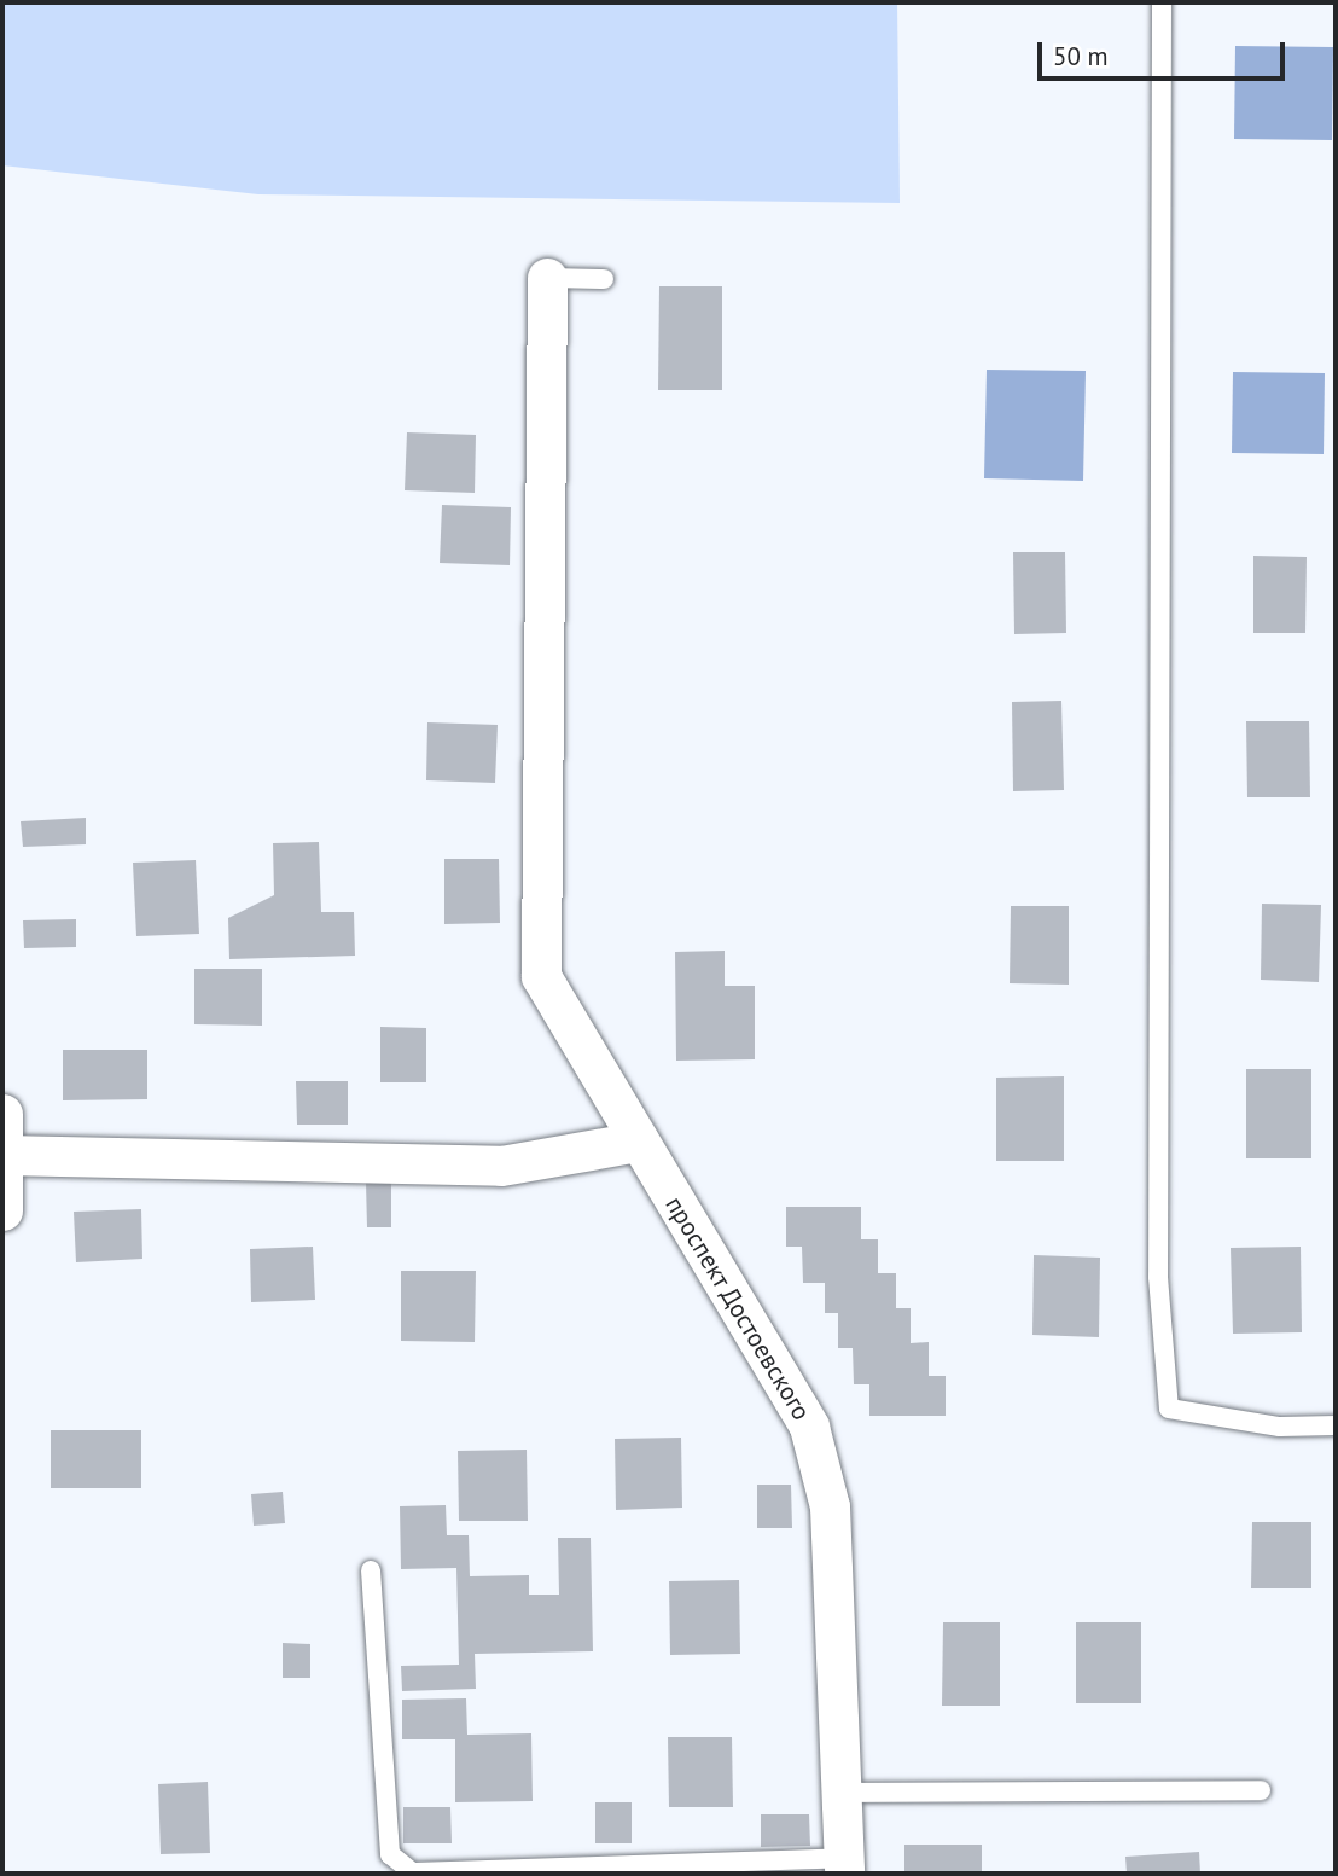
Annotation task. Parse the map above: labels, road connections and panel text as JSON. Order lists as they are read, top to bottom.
{
  "streets": {
    "street": ["проспект Достоевского"]
  },
  "scale_bar": "50 m"
}
